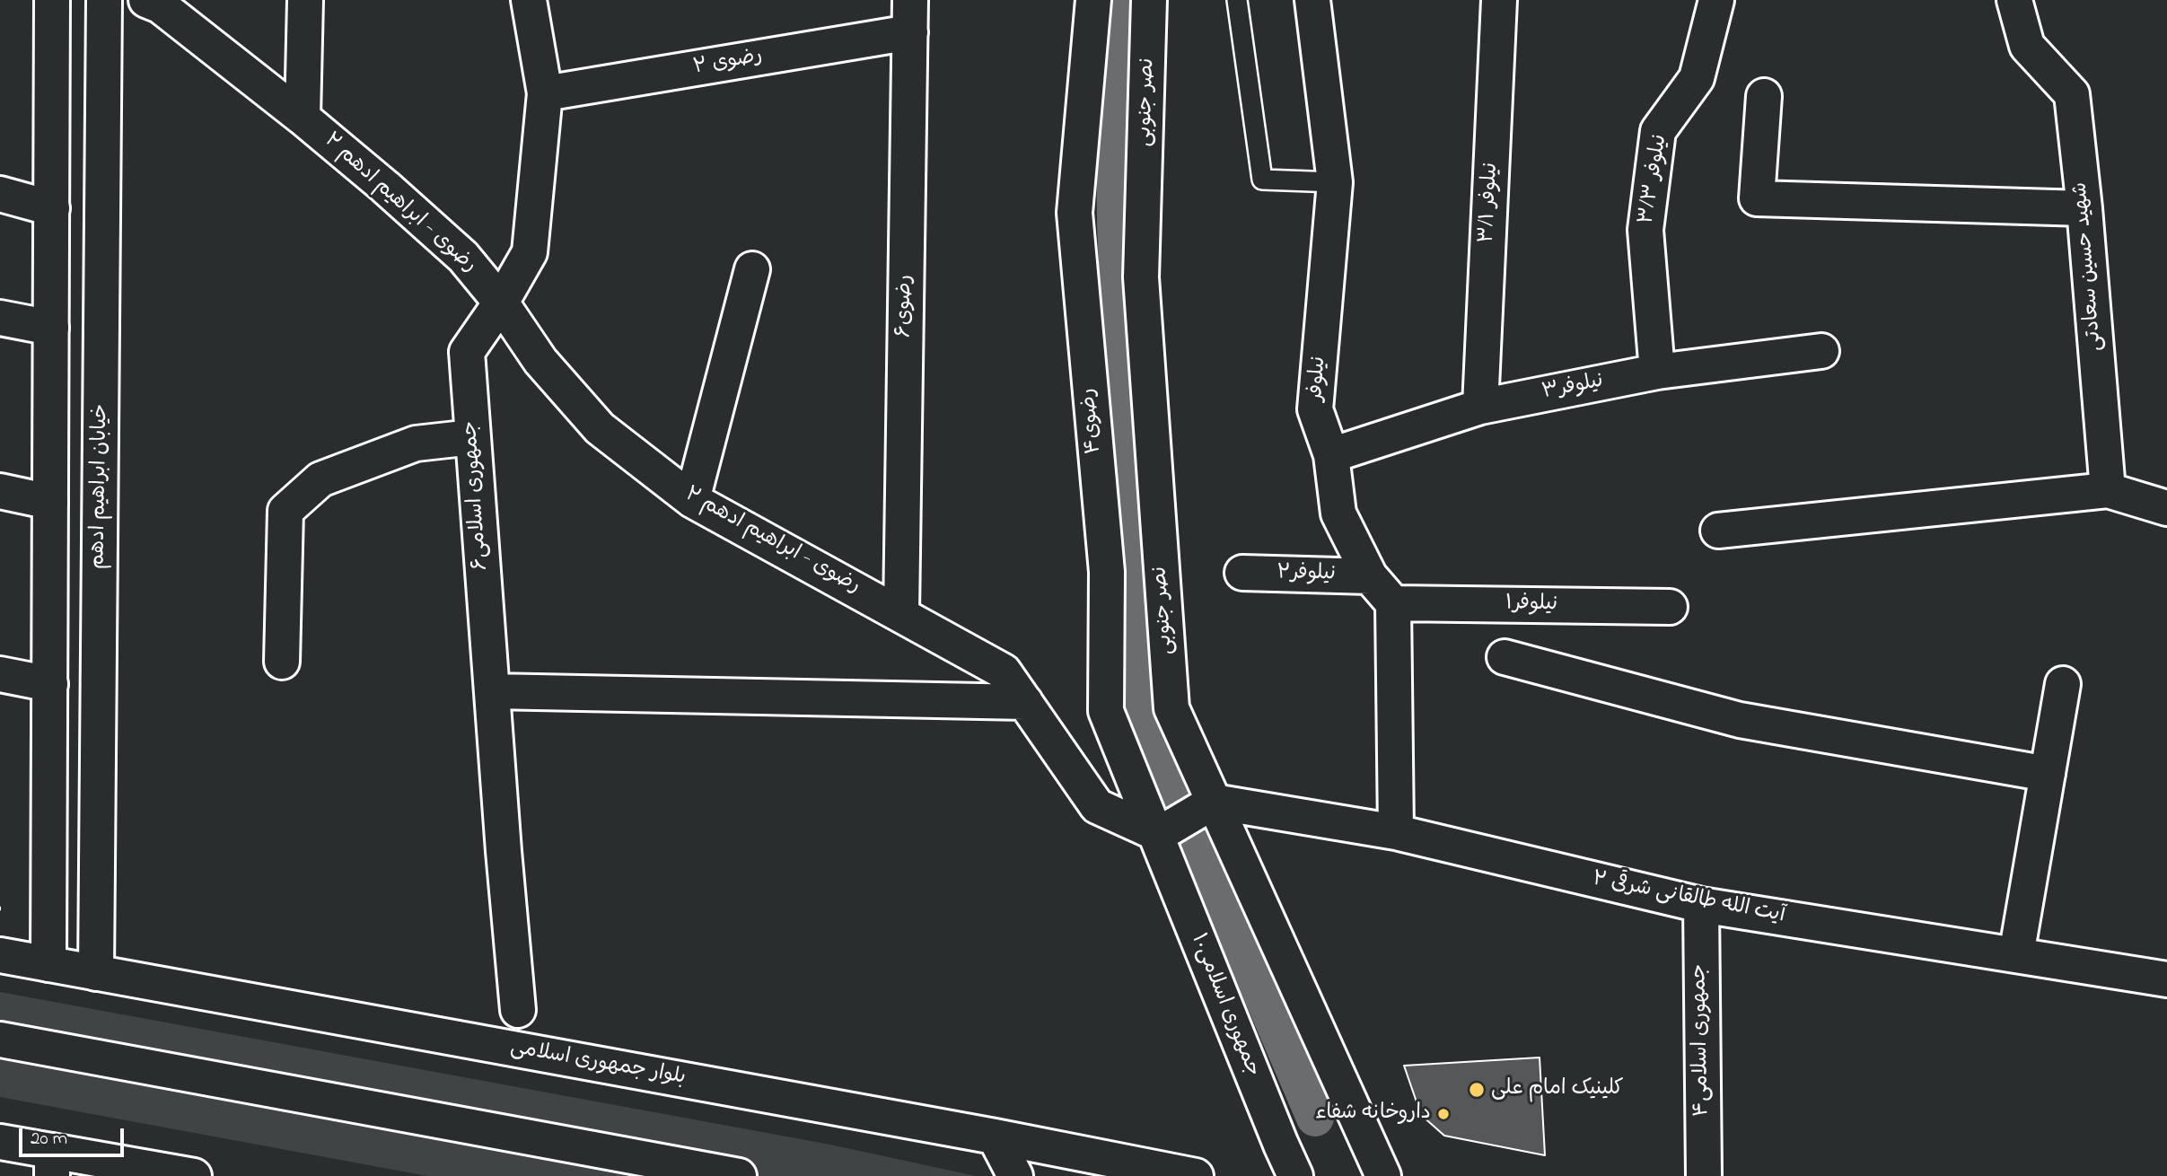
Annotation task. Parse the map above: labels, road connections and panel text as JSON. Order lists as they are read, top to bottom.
{
  "streets": {
    "street": [
      "رضوی ۲",
      "نصر جنوبی",
      "نیلوفر ۳/۳",
      "نیلوفر ۳/۱",
      "رضوی - ابراهیم ادهم ۲",
      "شهید حسین سعادتی",
      "رضوی۶",
      "نیلوفر",
      "نیلوفر۳",
      "رضوی۴",
      "خیابان ابراهیم ادهم",
      "جمهوری اسلامی۶",
      "نیلوفر۲",
      "نیلوفر۱",
      "آیت الله طالقانی شرقی ۲",
      "جمهوری اسلامی۱۰",
      "جمهوری اسلامی۴",
      "بلوار جمهوری اسلامی"
    ]
  },
  "crossings": [
    ["رضوی ۲", "رضوی۶"],
    ["رضوی ۲", "جمهوری اسلامی۶"],
    ["نصر جنوبی", "آیت الله طالقانی شرقی ۲"],
    ["نیلوفر ۳/۳", "نیلوفر۳"],
    ["نیلوفر ۳/۱", "نیلوفر۳"],
    ["رضوی - ابراهیم ادهم ۲", "رضوی۶"],
    ["رضوی - ابراهیم ادهم ۲", "رضوی۴"],
    ["رضوی - ابراهیم ادهم ۲", "جمهوری اسلامی۶"],
    ["رضوی - ابراهیم ادهم ۲", "جمهوری اسلامی۱۰"],
    ["نیلوفر", "نیلوفر۳"],
    ["نیلوفر", "نیلوفر۲"],
    ["نیلوفر", "نیلوفر۱"],
    ["رضوی۴", "جمهوری اسلامی۱۰"],
    ["خیابان ابراهیم ادهم", "بلوار جمهوری اسلامی"],
    ["آیت الله طالقانی شرقی ۲", "جمهوری اسلامی۴"]
  ],
  "places": ["کلینیک امام علی", "داروخانه شفاء"],
  "scale_bar": "20 m"
}
